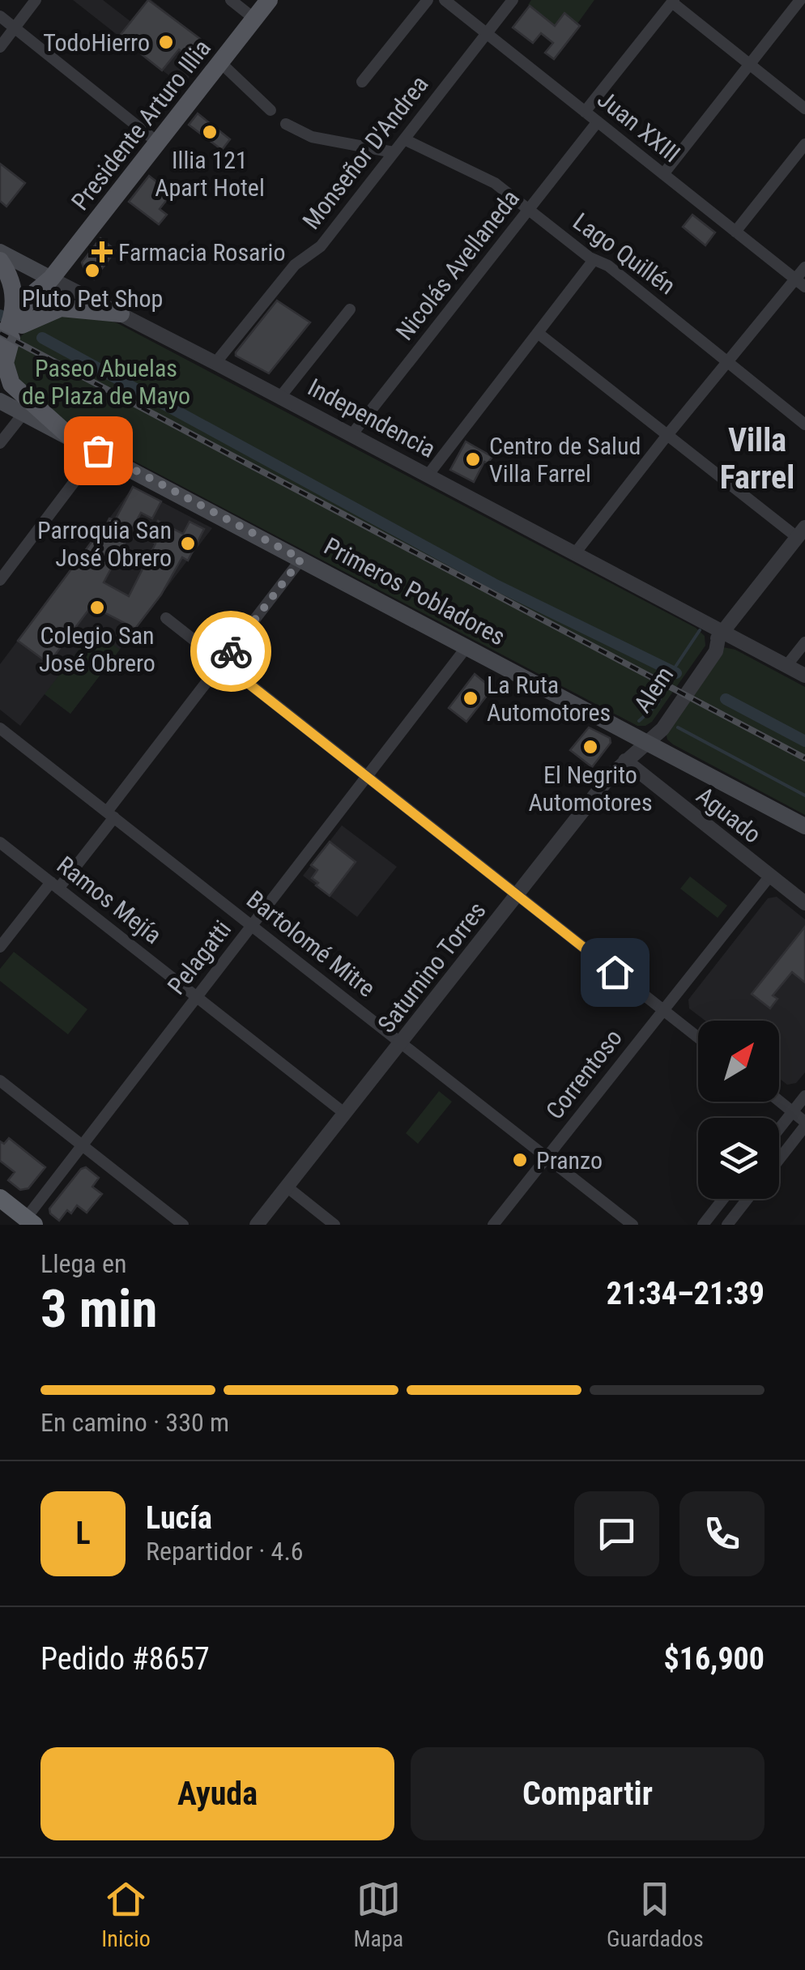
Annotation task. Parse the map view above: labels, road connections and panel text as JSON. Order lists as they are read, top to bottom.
{
  "streets": {
    "main road": ["Presidente Arturo Illia", "Independencia", "Primeros Pobladores"],
    "street": [
      "Juan XXIII",
      "Monseñor D'Andrea",
      "Lago Quillén",
      "Nicolás Avellaneda",
      "Alem",
      "Aguado",
      "Ramos Mejía",
      "Bartolomé Mitre",
      "Pelagatti",
      "Saturnino Torres",
      "Correntoso"
    ]
  },
  "crossings": [
    ["Presidente Arturo Illia", "Independencia"],
    ["Juan XXIII", "Monseñor D'Andrea"],
    ["Juan XXIII", "Nicolás Avellaneda"],
    ["Monseñor D'Andrea", "Lago Quillén"],
    ["Monseñor D'Andrea", "Independencia"],
    ["Lago Quillén", "Nicolás Avellaneda"],
    ["Nicolás Avellaneda", "Independencia"],
    ["Independencia", "Alem"],
    ["Primeros Pobladores", "Alem"],
    ["Primeros Pobladores", "Pelagatti"],
    ["Primeros Pobladores", "Saturnino Torres"],
    ["Alem", "Saturnino Torres"],
    ["Aguado", "Saturnino Torres"],
    ["Aguado", "Correntoso"],
    ["Ramos Mejía", "Pelagatti"],
    ["Ramos Mejía", "Saturnino Torres"],
    ["Bartolomé Mitre", "Pelagatti"],
    ["Bartolomé Mitre", "Saturnino Torres"],
    ["Bartolomé Mitre", "Correntoso"]
  ],
  "districts": ["Villa Farrel"],
  "parks": ["Paseo Abuelas de Plaza de Mayo"],
  "places": {
    "other": [
      "TodoHierro",
      "Illia 121 Apart Hotel",
      "Pluto Pet Shop",
      "Centro de Salud Villa Farrel",
      "Parroquia San José Obrero",
      "Colegio San José Obrero",
      "La Ruta Automotores",
      "El Negrito Automotores",
      "Pranzo"
    ],
    "health": ["Farmacia Rosario"]
  },
  "north": "top right",
  "page": {
    "heading": ["3 min", "Llega en", "21:34–21:39"],
    "panel": [
      "Lucía",
      "Repartidor · 4.6",
      "Pedido #8657",
      "$16,900"
    ],
    "bar": "En camino · 330 m",
    "round": "L",
    "buttons": ["Ayuda", "Compartir"],
    "tabs": ["Inicio", "Mapa", "Guardados"]
  }
}
